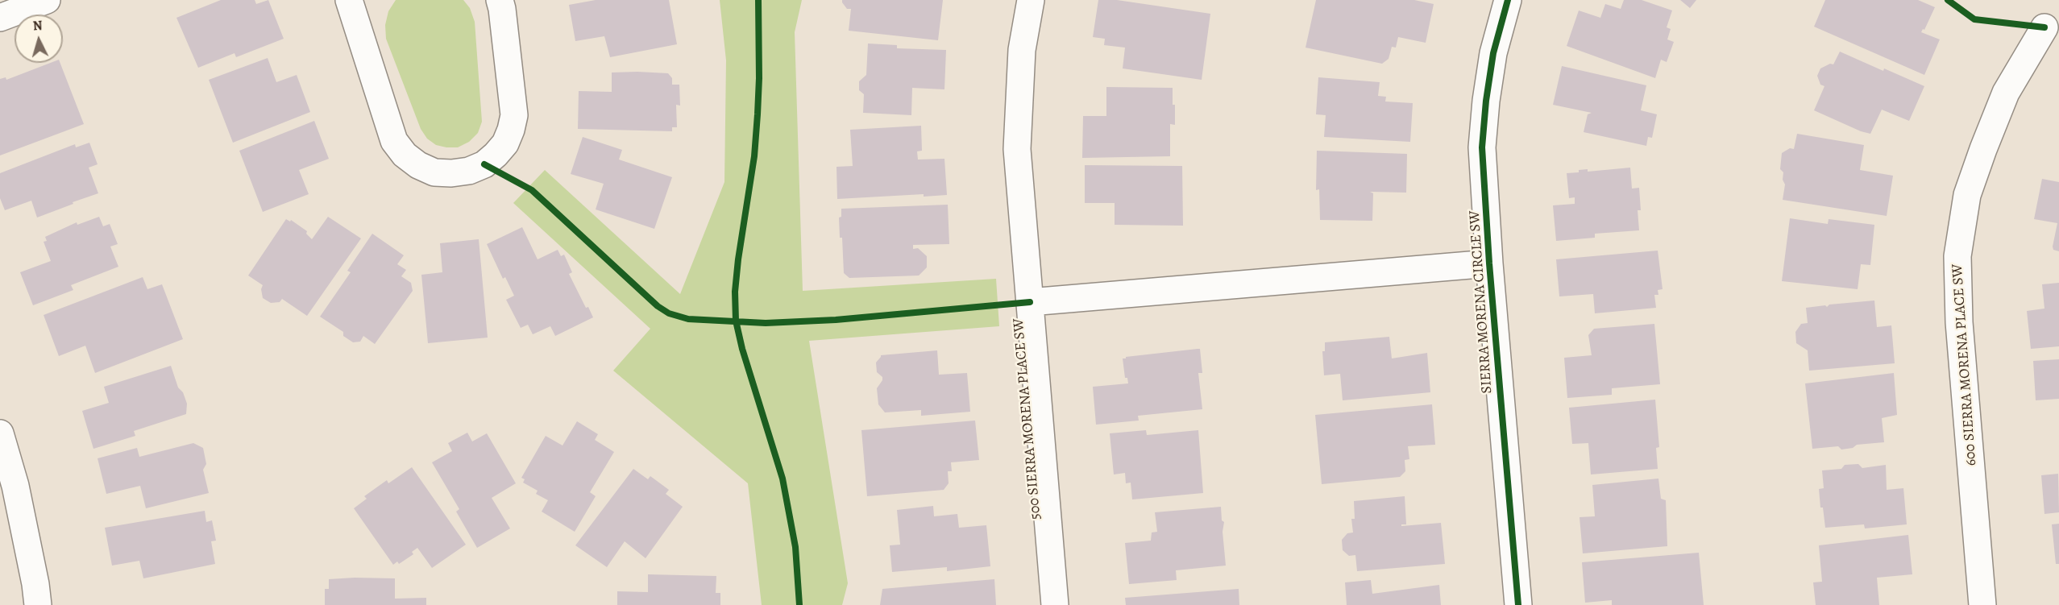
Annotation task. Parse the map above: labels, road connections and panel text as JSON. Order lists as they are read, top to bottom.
{
  "streets": {
    "street": ["SIERRA MORENA CIRCLE SW", "600 SIERRA MORENA PLACE SW", "500 SIERRA MORENA PLACE SW"]
  },
  "crossings": [
    ["SIERRA MORENA CIRCLE SW", "500 SIERRA MORENA PLACE SW"]
  ],
  "north": "top"
}
